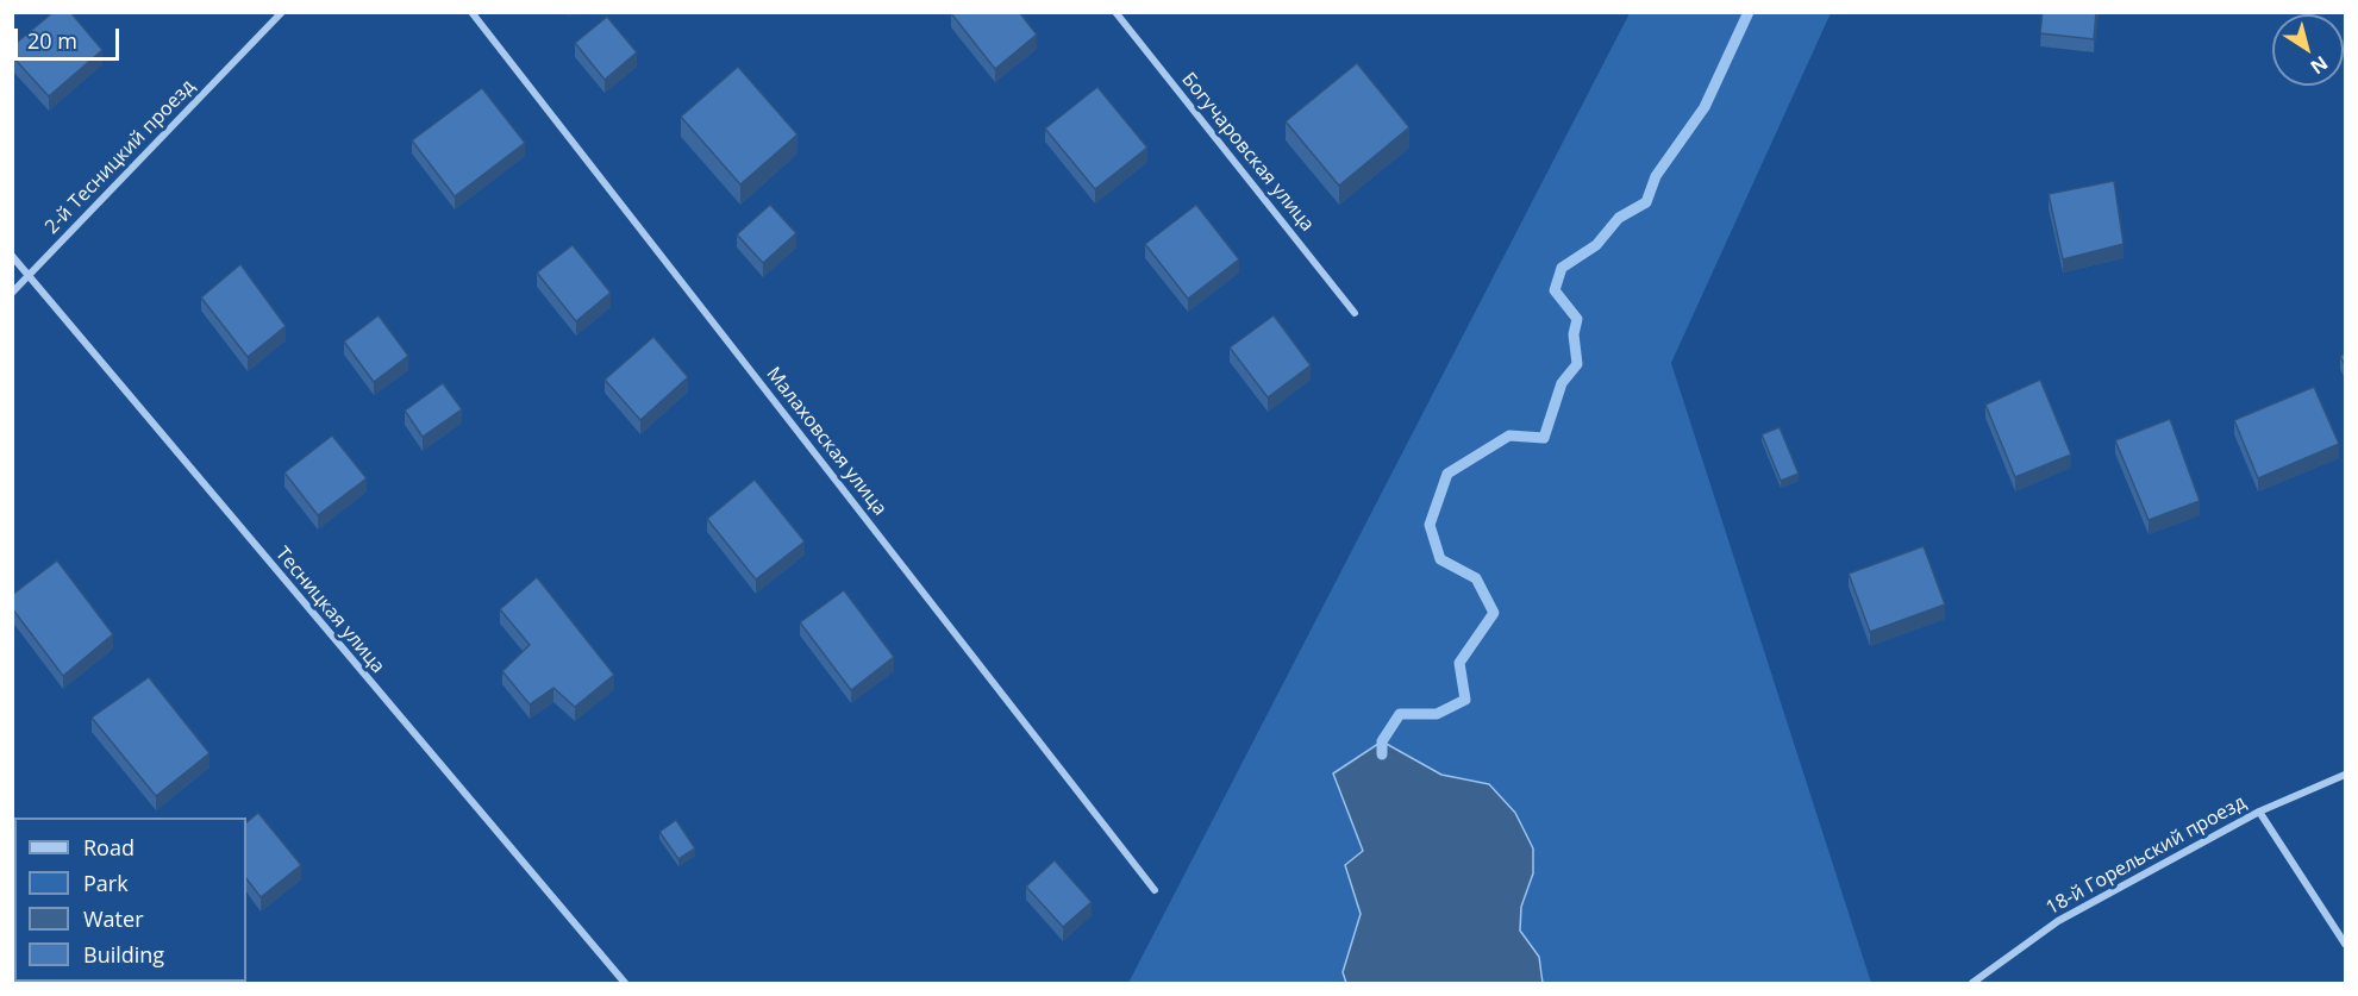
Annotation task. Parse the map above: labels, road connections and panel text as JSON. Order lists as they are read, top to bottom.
{
  "streets": {
    "street": [
      "Богучаровская улица",
      "2-й Тесницкий проезд",
      "Малаховская улица",
      "Тесницкая улица",
      "18-й Горельский проезд"
    ]
  },
  "crossings": [
    ["2-й Тесницкий проезд", "Тесницкая улица"]
  ],
  "legend": [
    "Road",
    "Park",
    "Water",
    "Building"
  ],
  "scale_bar": "20 m",
  "north": "bottom right"
}
